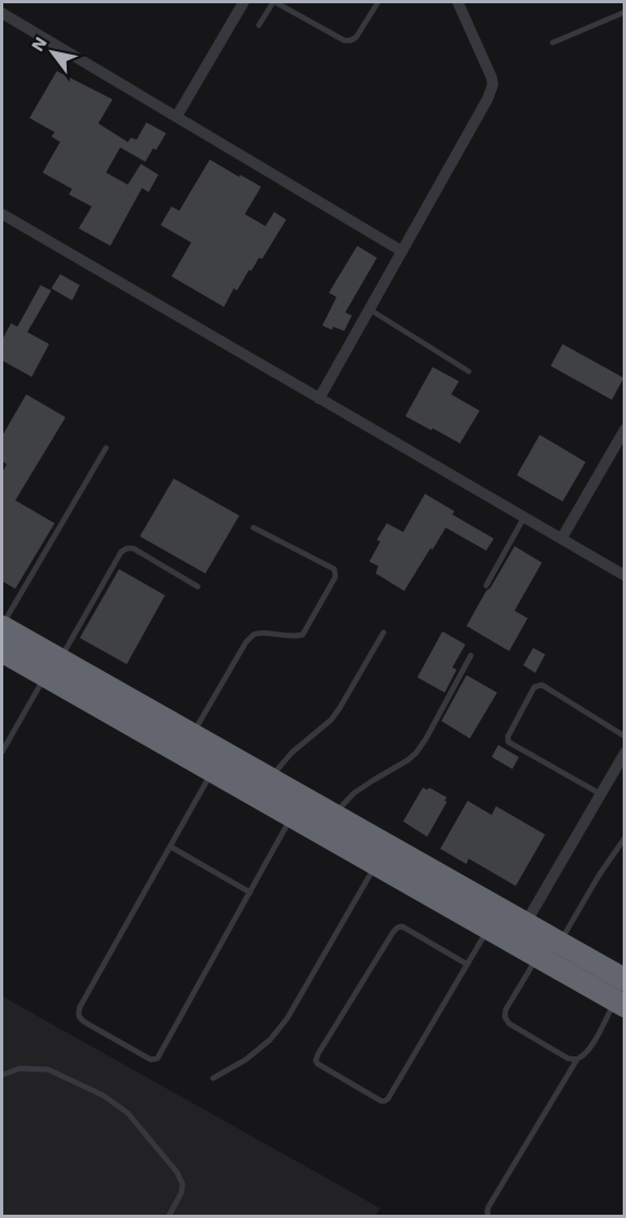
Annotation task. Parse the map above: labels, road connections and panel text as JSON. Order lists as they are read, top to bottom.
{
  "north": "top left"
}
